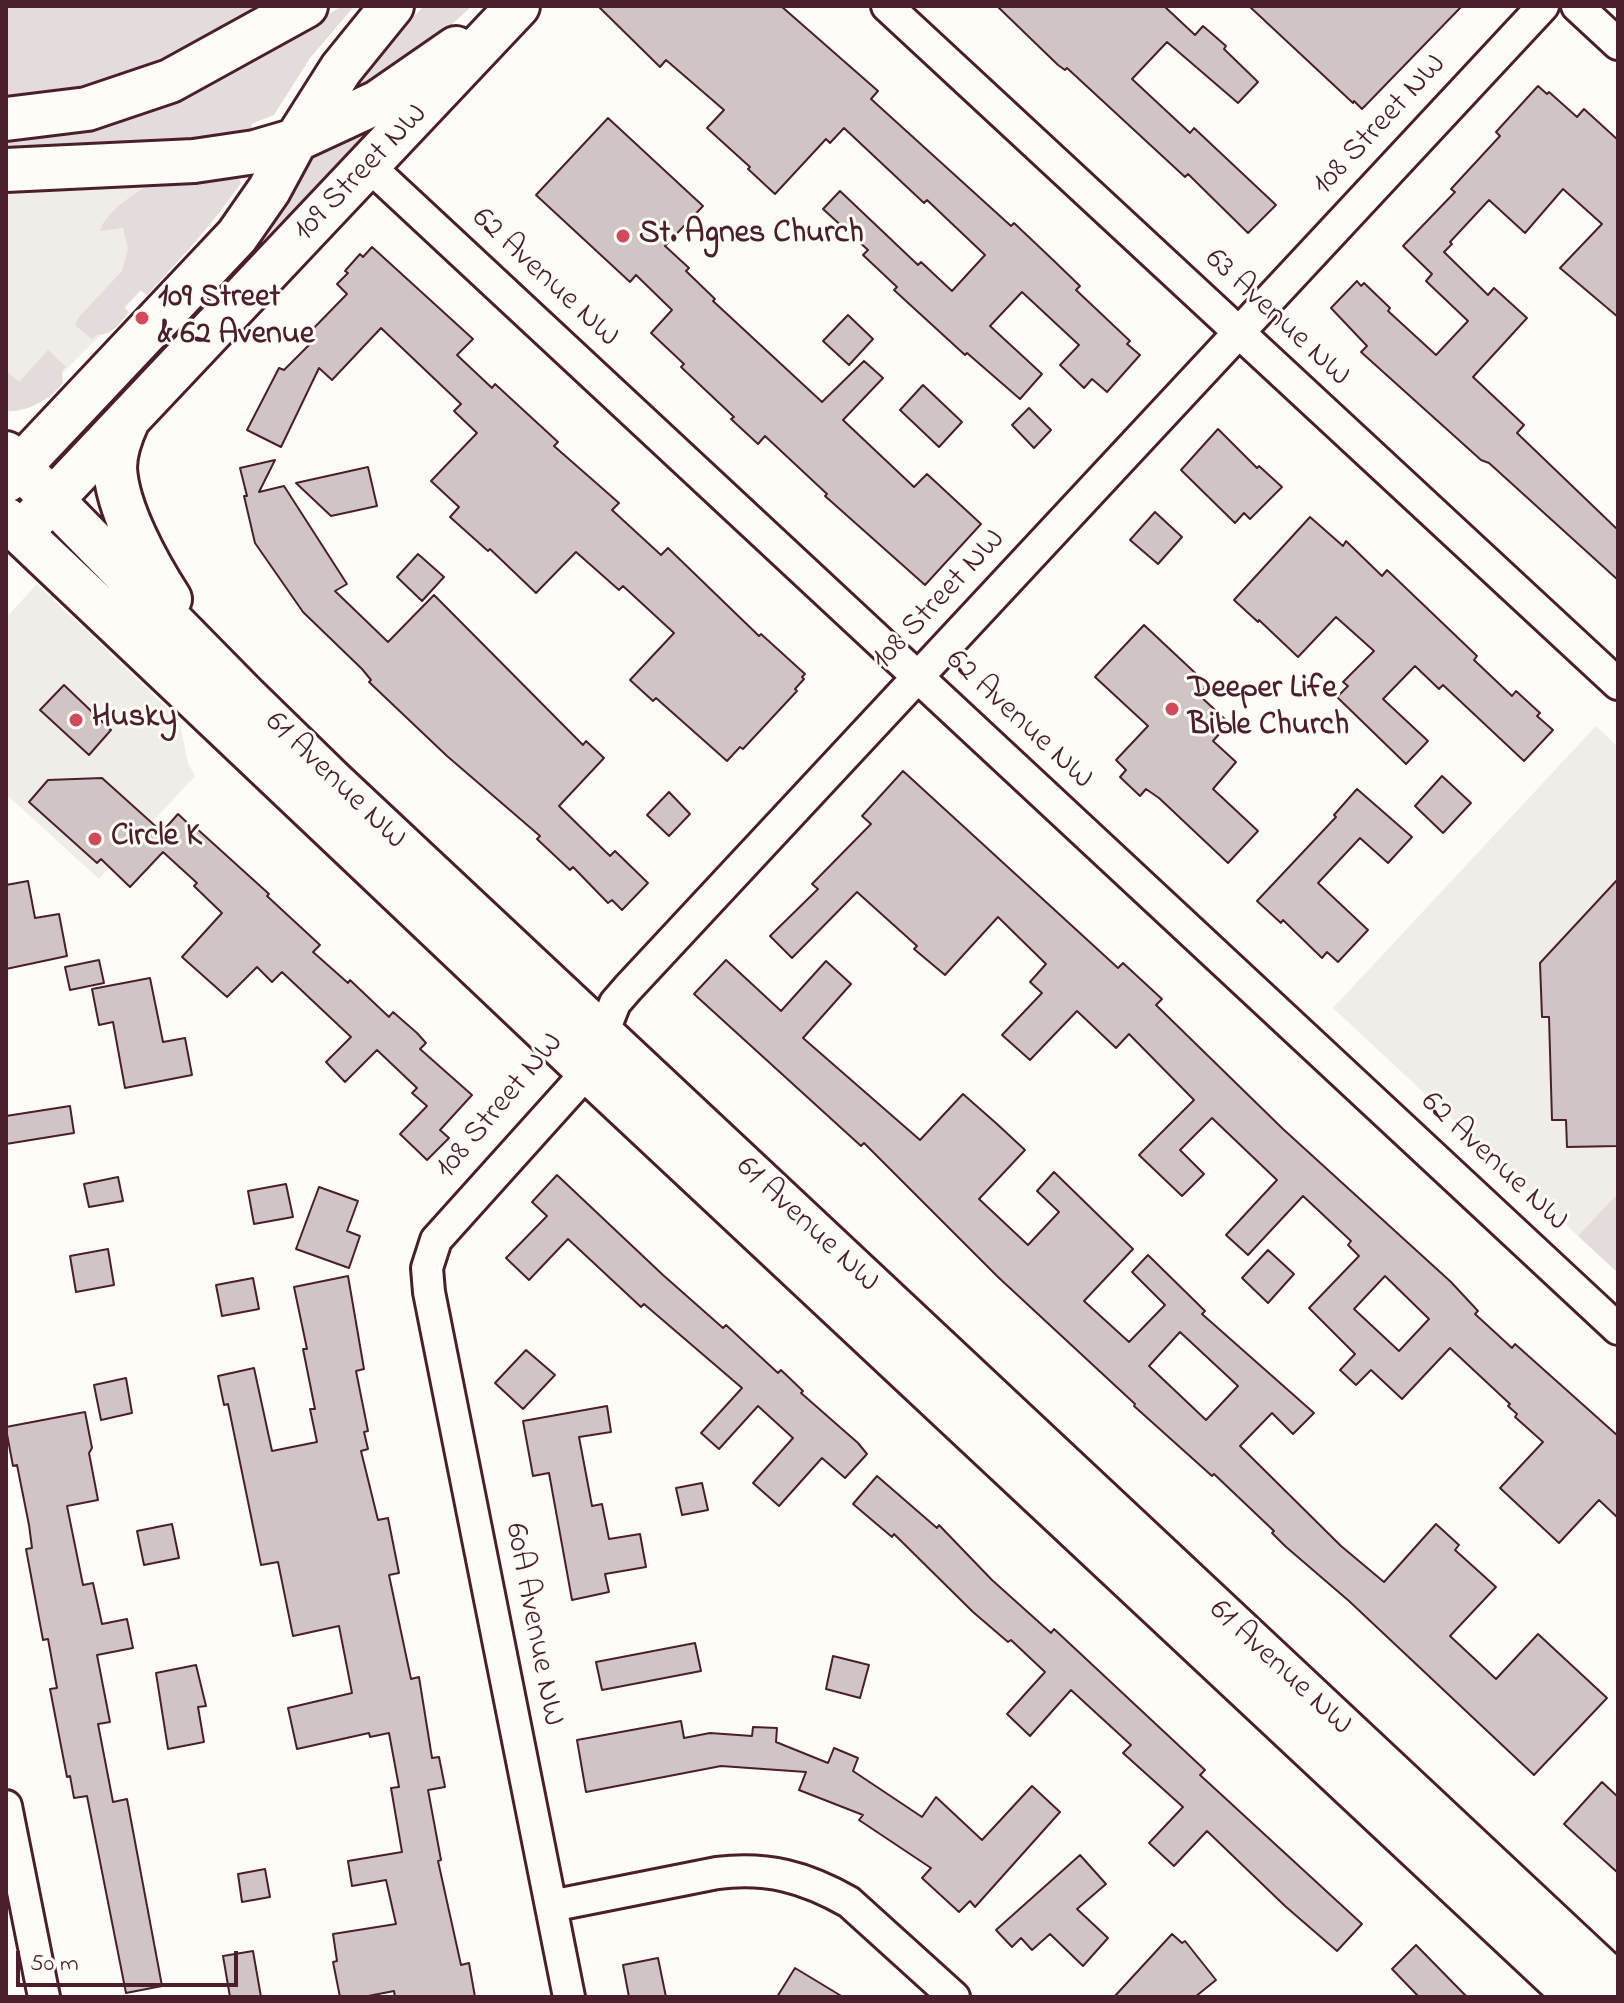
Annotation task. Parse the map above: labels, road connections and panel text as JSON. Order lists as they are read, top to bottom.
{
  "streets": {
    "main road": ["109 Street NW", "61 Avenue NW"],
    "street": [
      "108 Street NW",
      "62 Avenue NW",
      "63 Avenue NW",
      "60A Avenue NW"
    ]
  },
  "crossings": [
    ["108 Street NW", "62 Avenue NW"],
    ["108 Street NW", "63 Avenue NW"],
    ["108 Street NW", "61 Avenue NW"],
    ["108 Street NW", "60A Avenue NW"],
    ["109 Street NW", "62 Avenue NW"],
    ["109 Street NW", "61 Avenue NW"]
  ],
  "places": [
    "St. Agnes Church",
    "109 Street & 62 Avenue",
    "Deeper Life Bible Church",
    "Husky",
    "Circle K"
  ],
  "scale_bar": "50 m"
}
